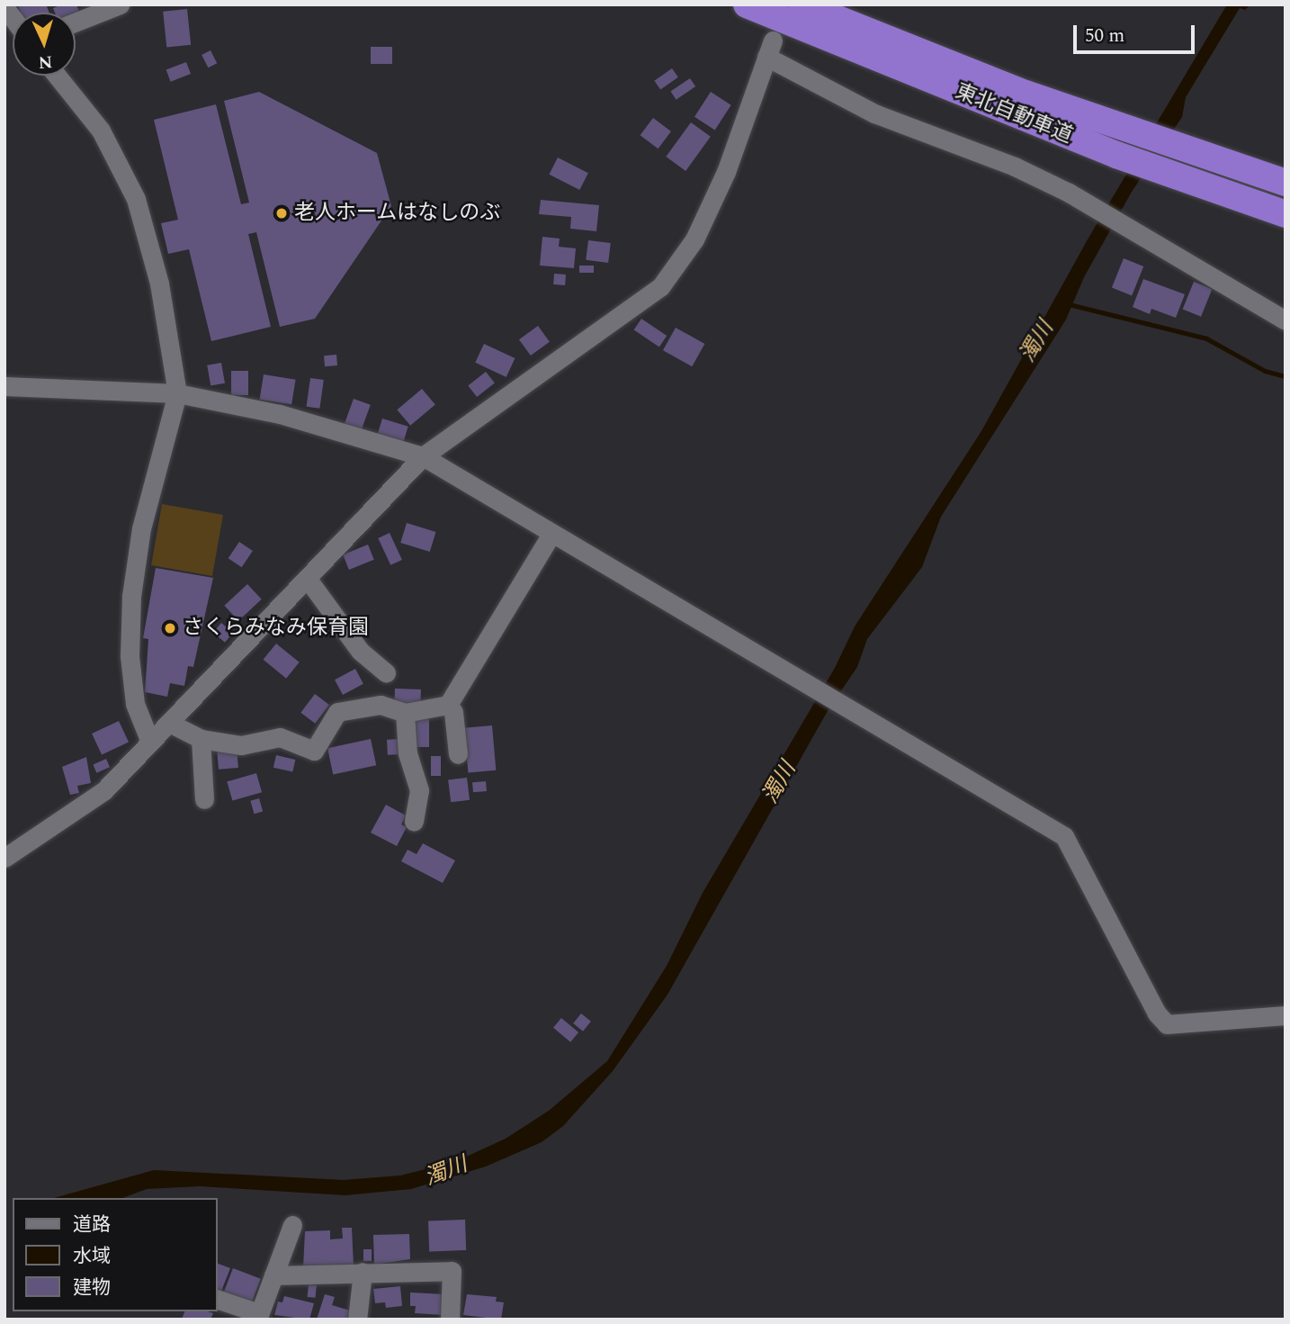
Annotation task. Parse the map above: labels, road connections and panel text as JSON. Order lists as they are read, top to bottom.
{
  "streets": {
    "highway": ["東北自動車道"]
  },
  "water": ["濁川"],
  "places": ["老人ホームはなしのぶ", "さくらみなみ保育園"],
  "legend": ["道路", "水域", "建物"],
  "scale_bar": "50 m",
  "north": "bottom"
}
